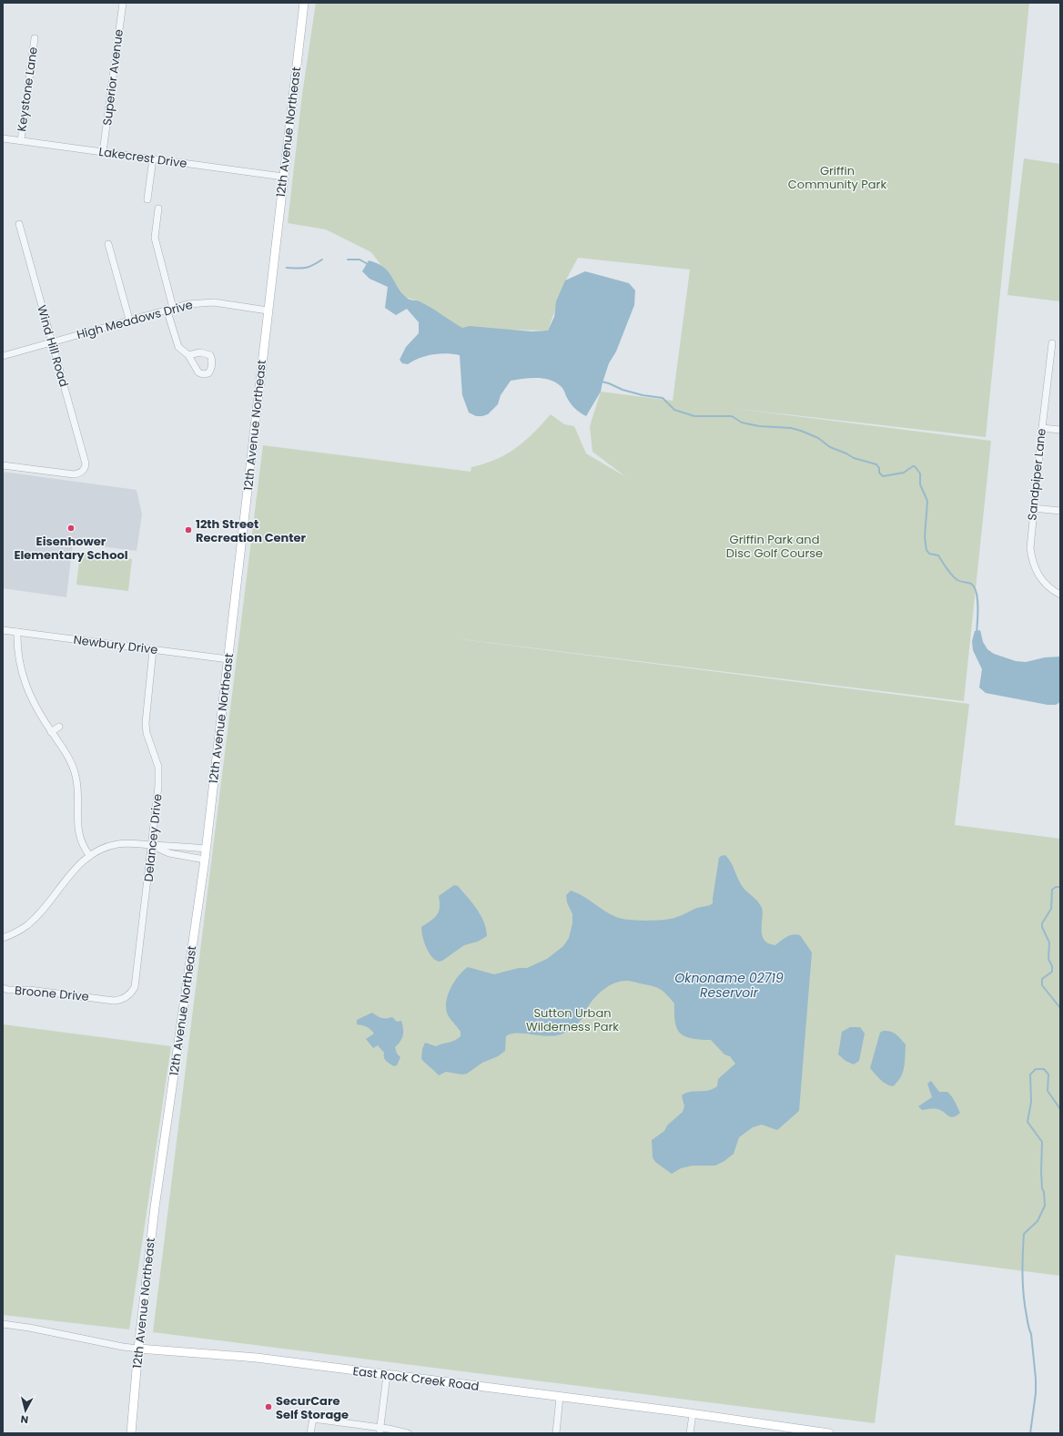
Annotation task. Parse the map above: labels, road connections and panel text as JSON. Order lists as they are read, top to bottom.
{
  "streets": {
    "main road": ["12th Avenue Northeast", "East Rock Creek Road"],
    "street": [
      "Superior Avenue",
      "Keystone Lane",
      "Lakecrest Drive",
      "High Meadows Drive",
      "Wind Hill Road",
      "Sandpiper Lane",
      "Newbury Drive",
      "Delancey Drive",
      "Broone Drive"
    ]
  },
  "crossings": [
    ["Superior Avenue", "Lakecrest Drive"],
    ["Keystone Lane", "Lakecrest Drive"],
    ["12th Avenue Northeast", "Lakecrest Drive"],
    ["12th Avenue Northeast", "High Meadows Drive"],
    ["12th Avenue Northeast", "Newbury Drive"],
    ["12th Avenue Northeast", "East Rock Creek Road"],
    ["High Meadows Drive", "Wind Hill Road"],
    ["Newbury Drive", "Delancey Drive"],
    ["Delancey Drive", "Broone Drive"]
  ],
  "water": ["Oknoname 02719 Reservoir"],
  "parks": ["Griffin Community Park", "Griffin Park and Disc Golf Course", "Sutton Urban Wilderness Park"],
  "places": ["Eisenhower Elementary School", "12th Street Recreation Center", "SecurCare Self Storage"],
  "north": "bottom"
}
